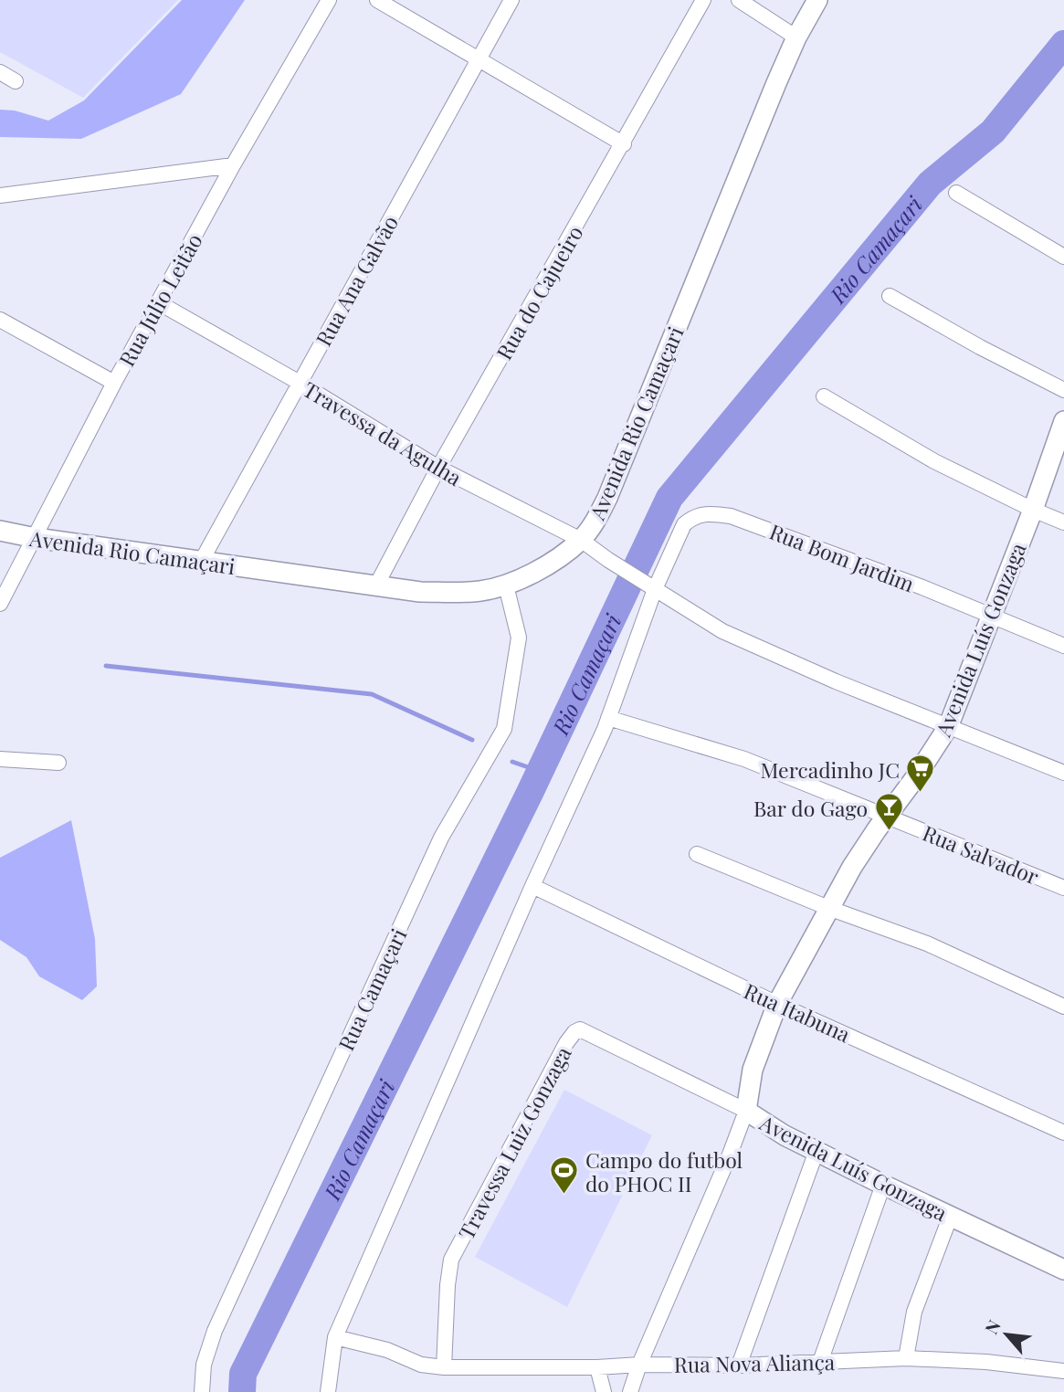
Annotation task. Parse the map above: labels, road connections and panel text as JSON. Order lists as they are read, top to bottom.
{
  "streets": {
    "street": [
      "Rua Ana Galvão",
      "Rua do Cajueiro",
      "Rua Júlio Leitão",
      "Avenida Rio Camaçari",
      "Travessa da Agulha",
      "Rua Bom Jardim",
      "Avenida Luís Gonzaga",
      "Rua Salvador",
      "Rua Camaçari",
      "Rua Itabuna",
      "Travessa Luiz Gonzaga",
      "Rua Nova Aliança"
    ]
  },
  "crossings": [
    ["Rua Ana Galvão", "Avenida Rio Camaçari"],
    ["Rua Ana Galvão", "Travessa da Agulha"],
    ["Rua do Cajueiro", "Avenida Rio Camaçari"],
    ["Rua do Cajueiro", "Travessa da Agulha"],
    ["Rua Júlio Leitão", "Avenida Rio Camaçari"],
    ["Rua Júlio Leitão", "Travessa da Agulha"],
    ["Avenida Rio Camaçari", "Travessa da Agulha"],
    ["Avenida Rio Camaçari", "Rua Camaçari"],
    ["Travessa da Agulha", "Rua Bom Jardim"],
    ["Rua Bom Jardim", "Avenida Luís Gonzaga"],
    ["Rua Bom Jardim", "Rua Salvador"],
    ["Rua Bom Jardim", "Rua Itabuna"],
    ["Rua Bom Jardim", "Rua Nova Aliança"],
    ["Avenida Luís Gonzaga", "Rua Salvador"],
    ["Avenida Luís Gonzaga", "Rua Itabuna"],
    ["Avenida Luís Gonzaga", "Travessa Luiz Gonzaga"],
    ["Travessa Luiz Gonzaga", "Rua Nova Aliança"]
  ],
  "water": ["Rio Camaçari"],
  "places": {
    "supermarket": ["Mercadinho JC"],
    "bar": ["Bar do Gago"],
    "sports": ["Campo do futbol do PHOC II"]
  },
  "north": "top left"
}
